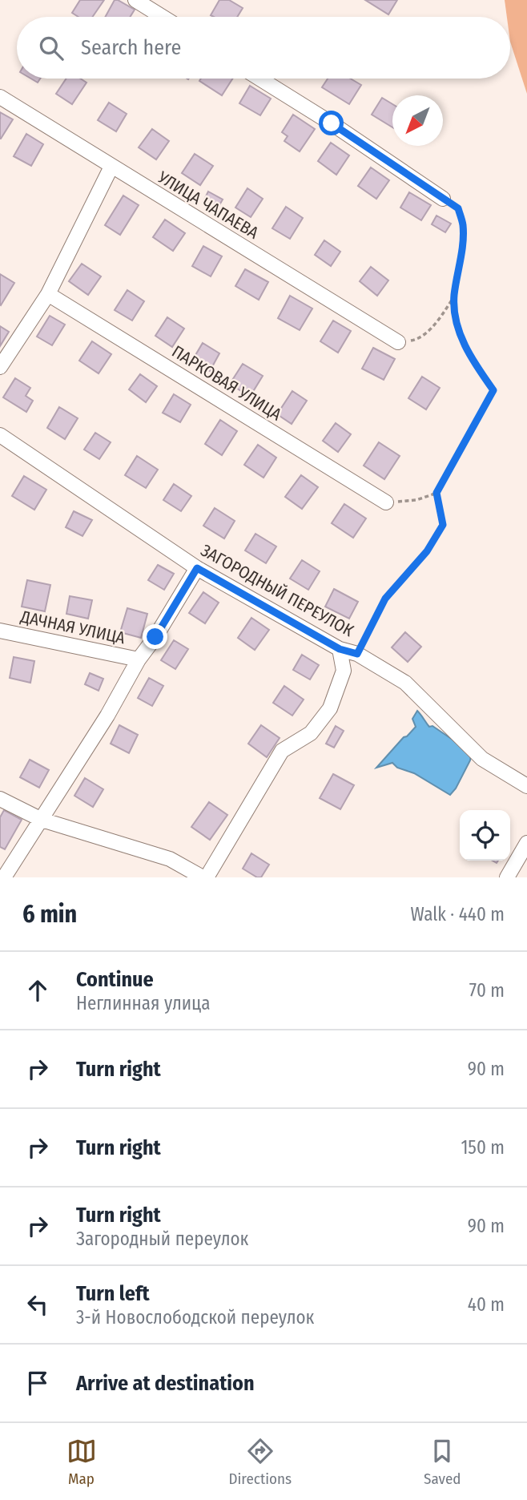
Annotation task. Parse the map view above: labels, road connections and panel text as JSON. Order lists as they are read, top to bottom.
{
  "streets": {
    "street": [
      "УЛИЦА ЧАПАЕВА",
      "ПАРКОВАЯ УЛИЦА",
      "ЗАГОРОДНЫЙ ПЕРЕУЛОК",
      "ДАЧНАЯ УЛИЦА"
    ]
  },
  "north": "bottom left",
  "page": {
    "search": "Search here",
    "heading": ["6 min", "Walk · 440 m"],
    "list": [
      ["Continue", "Неглинная улица", "70 m"],
      ["Turn right", "90 m"],
      ["Turn right", "150 m"],
      ["Turn right", "Загородный переулок", "90 m"],
      ["Turn left", "3-й Новослободской переулок", "40 m"],
      "Arrive at destination"
    ],
    "nav": ["Map", "Directions", "Saved"]
  }
}
